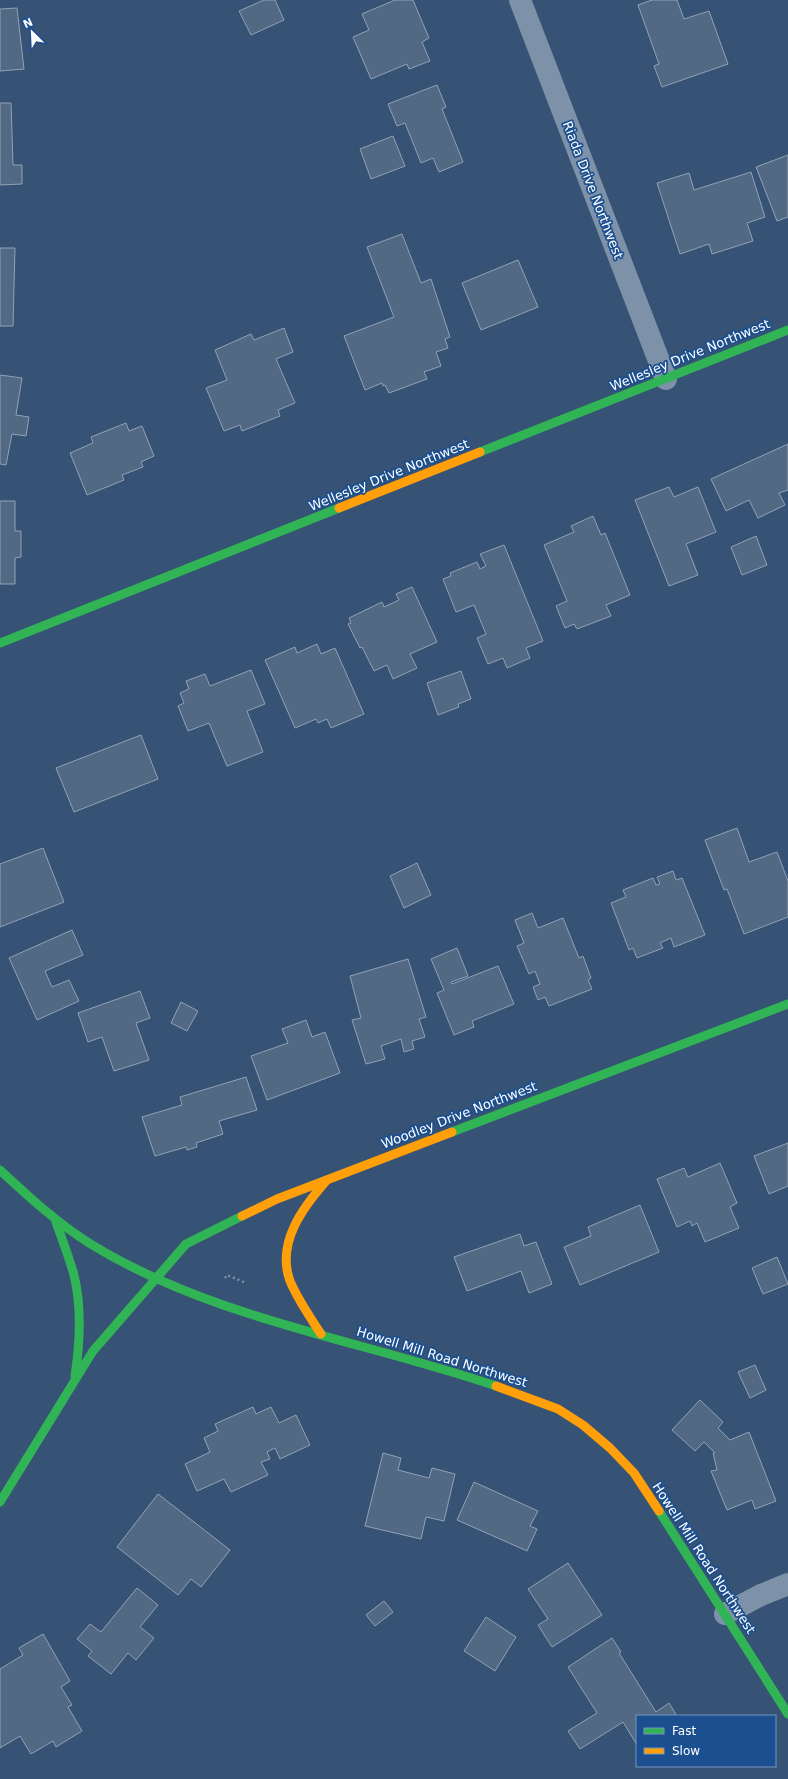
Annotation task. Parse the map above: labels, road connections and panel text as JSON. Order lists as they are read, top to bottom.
{
  "streets": {
    "street": [
      "Riada Drive Northwest",
      "Wellesley Drive Northwest",
      "Woodley Drive Northwest",
      "Howell Mill Road Northwest"
    ]
  },
  "crossings": [
    ["Riada Drive Northwest", "Wellesley Drive Northwest"],
    ["Woodley Drive Northwest", "Howell Mill Road Northwest"]
  ],
  "legend": ["Fast", "Slow"],
  "north": "top left"
}
